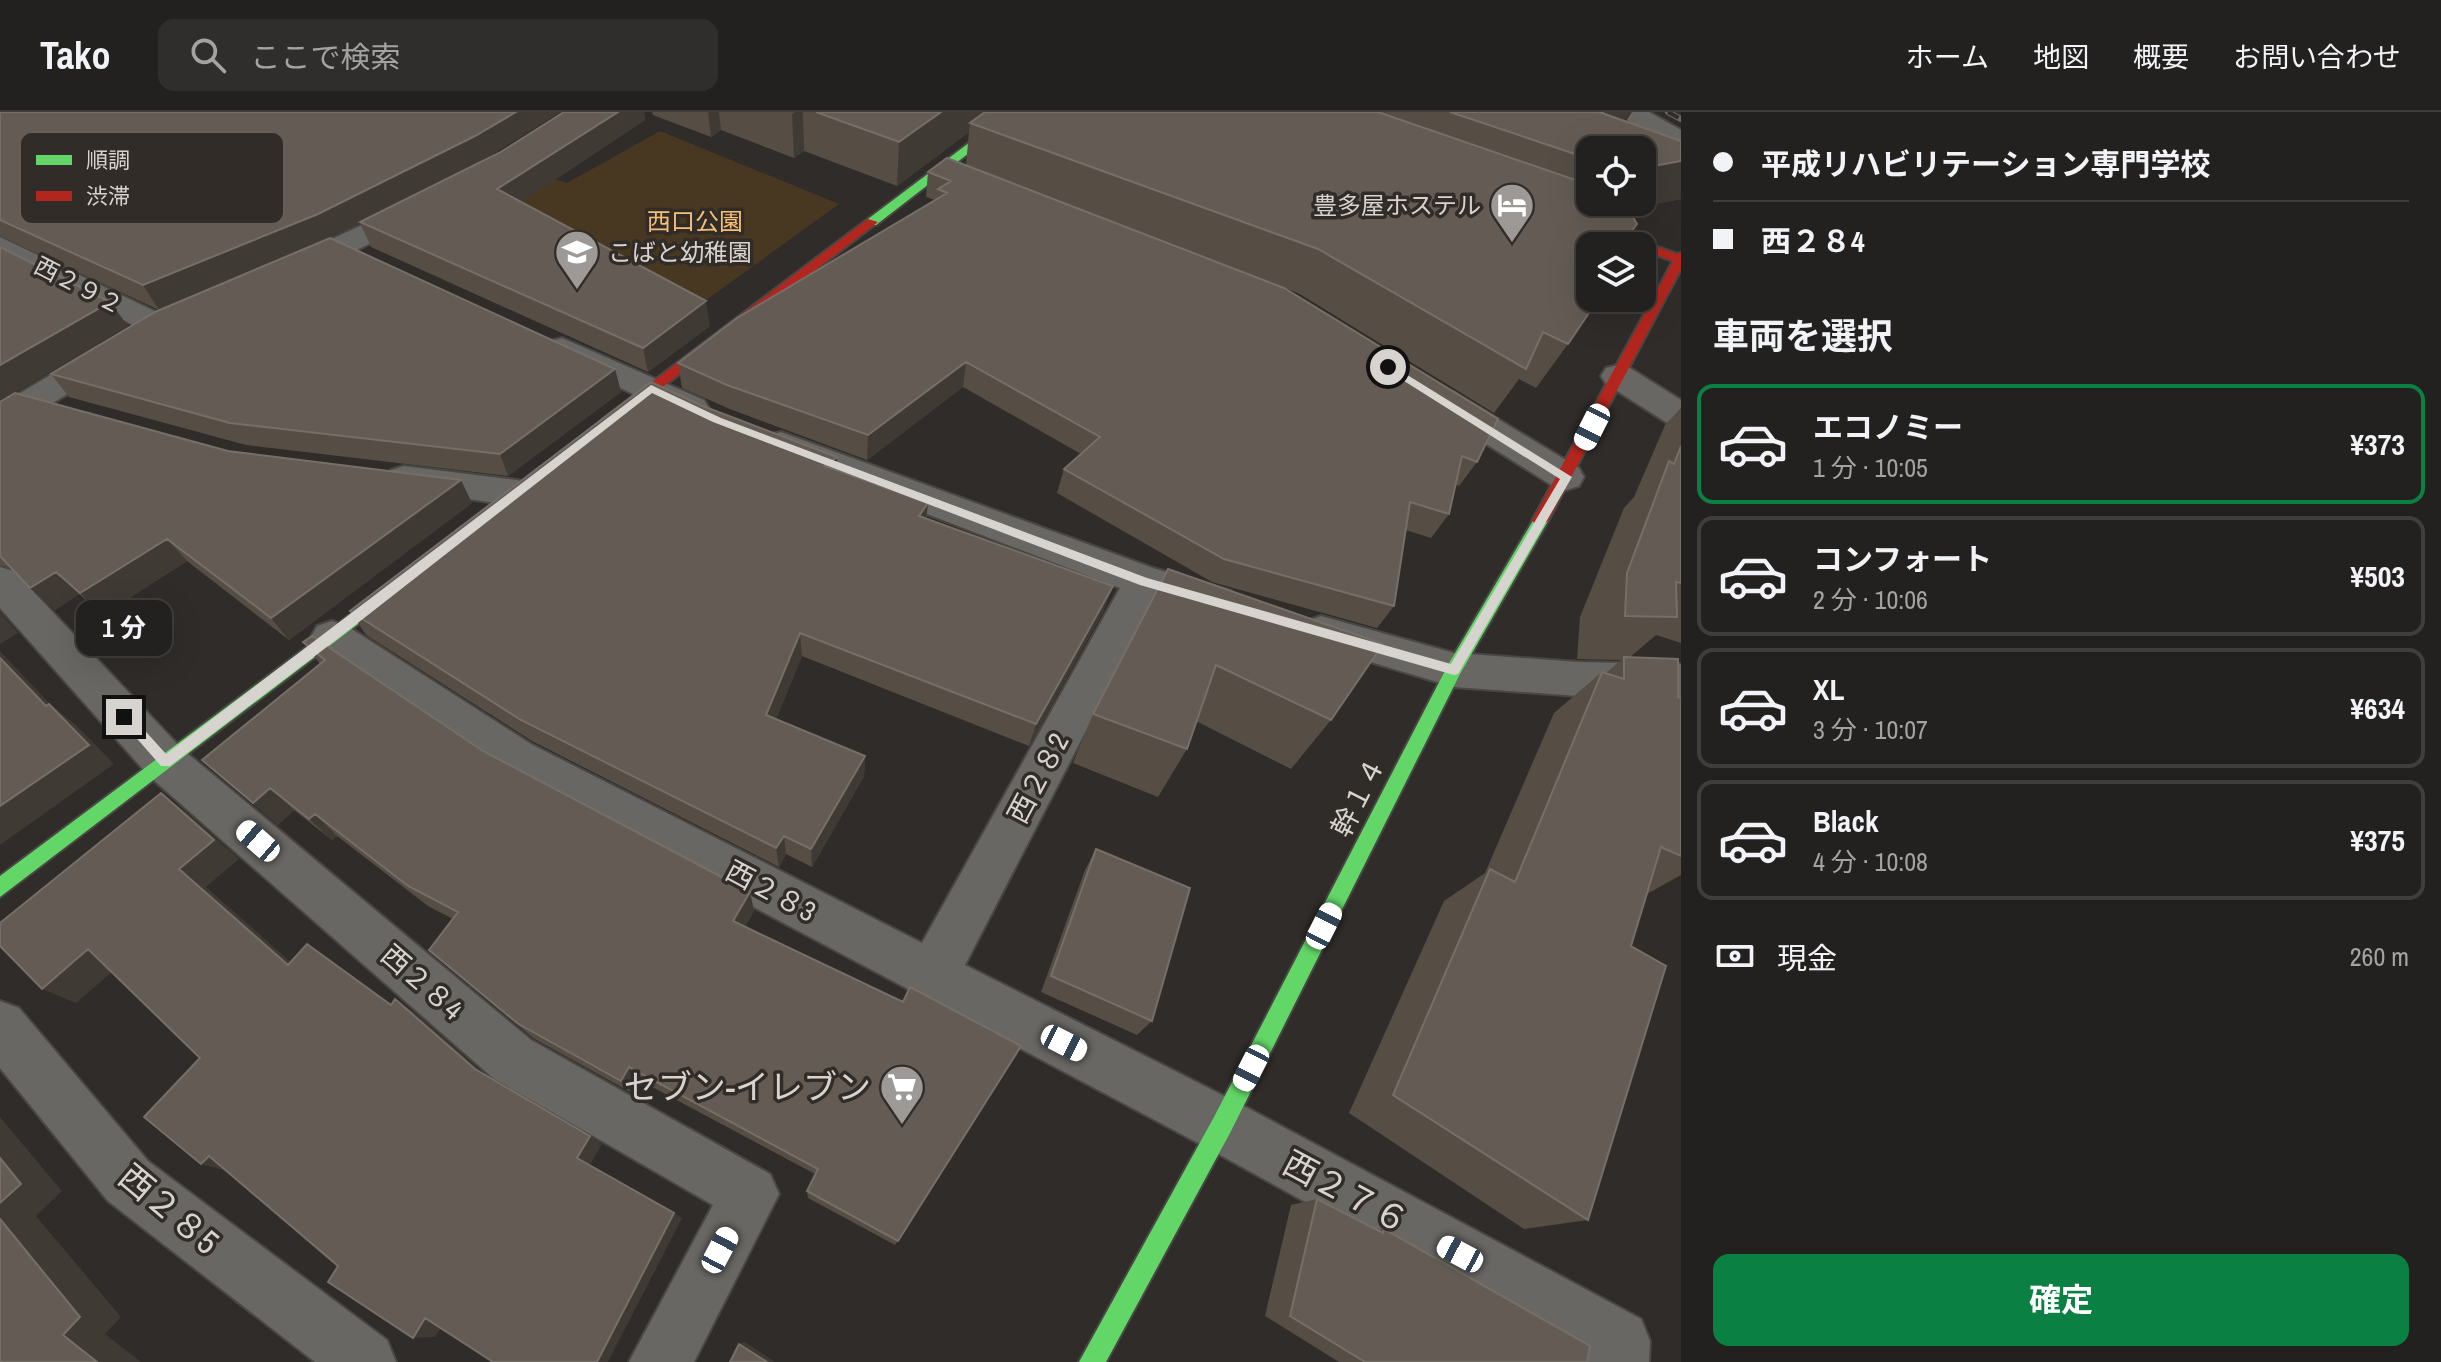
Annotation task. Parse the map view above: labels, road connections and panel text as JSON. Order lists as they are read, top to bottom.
{
  "streets": {
    "street": [
      "西２９２",
      "西２８2",
      "幹１４",
      "西２８3",
      "西２８4",
      "西２７６",
      "西２８5"
    ]
  },
  "crossings": [
    ["西２８2", "西２８3"],
    ["幹１４", "西２８3"],
    ["幹１４", "西２７６"],
    ["西２８3", "西２７６"]
  ],
  "parks": ["西口公園"],
  "places": {
    "hotel": ["豊多屋ホステル"],
    "school or university": ["こばと幼稚園"],
    "supermarket": ["セブン-イレブン"]
  },
  "legend": ["順調", "渋滞"],
  "page": {
    "header": "Tako",
    "search": "ここで検索",
    "nav": [
      "ホーム",
      "地図",
      "概要",
      "お問い合わせ"
    ],
    "banner": ["平成リハビリテーション専門学校", "西２８4"],
    "heading": "車両を選択",
    "list": [
      {
        "name": "エコノミー",
        "note": "1 分 · 10:05",
        "value": "¥373"
      },
      {
        "name": "コンフォート",
        "note": "2 分 · 10:06",
        "value": "¥503"
      },
      {
        "name": "XL",
        "note": "3 分 · 10:07",
        "value": "¥634"
      },
      {
        "name": "Black",
        "note": "4 分 · 10:08",
        "value": "¥375"
      }
    ],
    "bubble": "1 分",
    "pay": ["現金", "260 m"],
    "buttons": "確定"
  }
}
